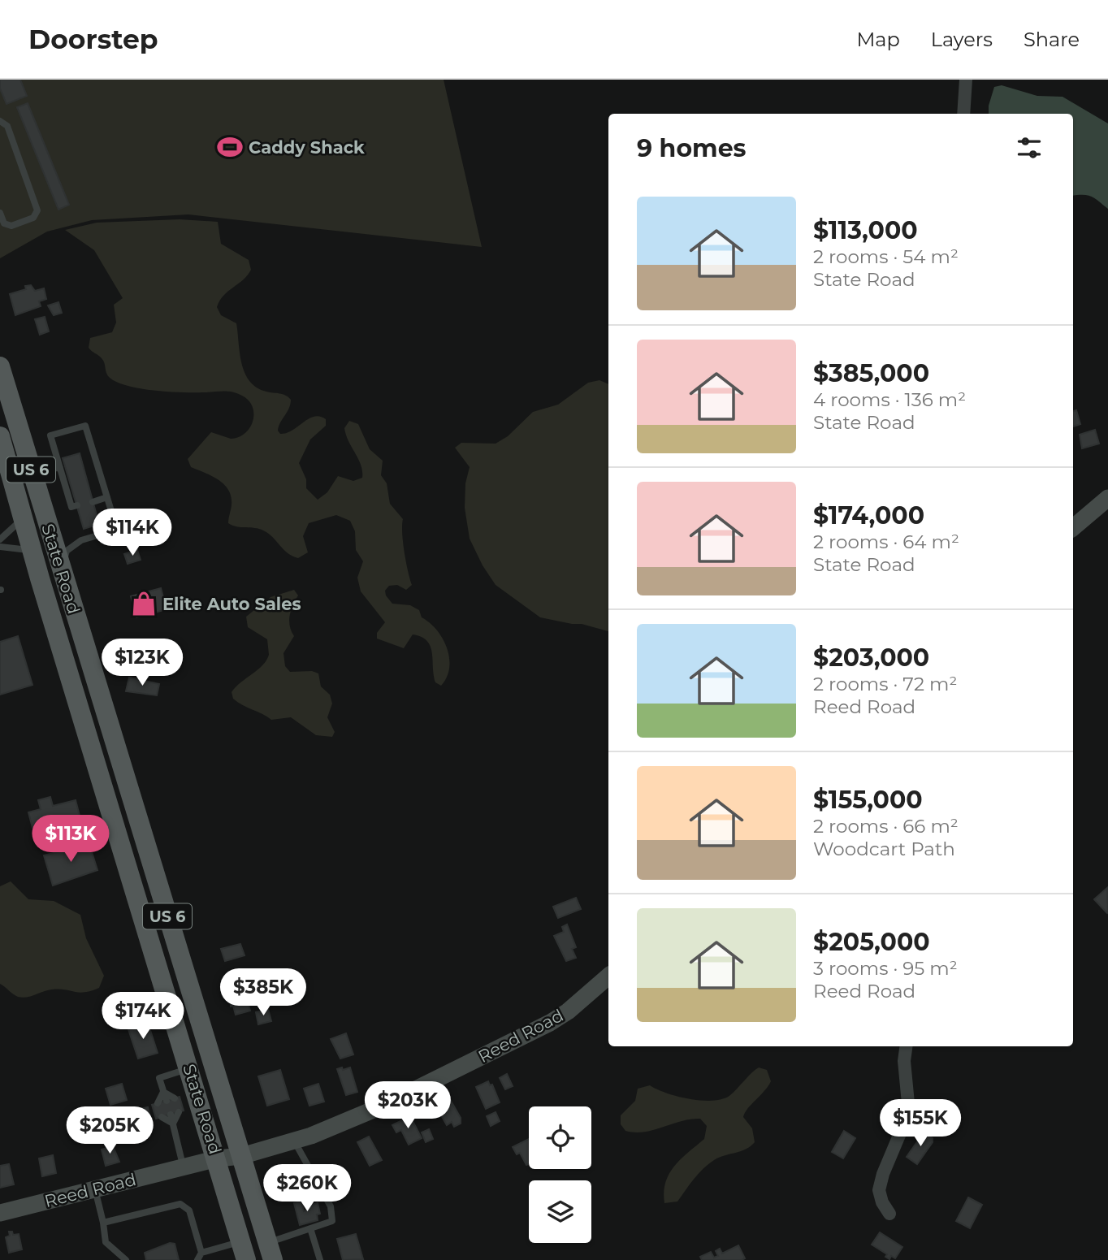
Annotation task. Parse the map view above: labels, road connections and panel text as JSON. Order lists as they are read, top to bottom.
{
  "streets": {
    "main road": ["US 6", "State Road"],
    "street": ["Reed Road"]
  },
  "crossings": [
    ["State Road", "Reed Road"]
  ],
  "places": {
    "sports": ["Caddy Shack"],
    "shop": ["Elite Auto Sales"]
  },
  "page": {
    "header": "Doorstep",
    "nav": ["Map", "Layers", "Share"],
    "heading": "9 homes",
    "list": [
      {
        "name": "$113,000",
        "note": "2 rooms · 54 m² · State Road"
      },
      {
        "name": "$385,000",
        "note": "4 rooms · 136 m² · State Road"
      },
      {
        "name": "$174,000",
        "note": "2 rooms · 64 m² · State Road"
      },
      {
        "name": "$203,000",
        "note": "2 rooms · 72 m² · Reed Road"
      },
      {
        "name": "$155,000",
        "note": "2 rooms · 66 m² · Woodcart Path"
      },
      {
        "name": "$205,000",
        "note": "3 rooms · 95 m² · Reed Road"
      }
    ],
    "price": [
      "$114K",
      "$123K",
      "$113K",
      "$385K",
      "$174K",
      "$203K",
      "$155K",
      "$205K",
      "$260K"
    ]
  }
}
